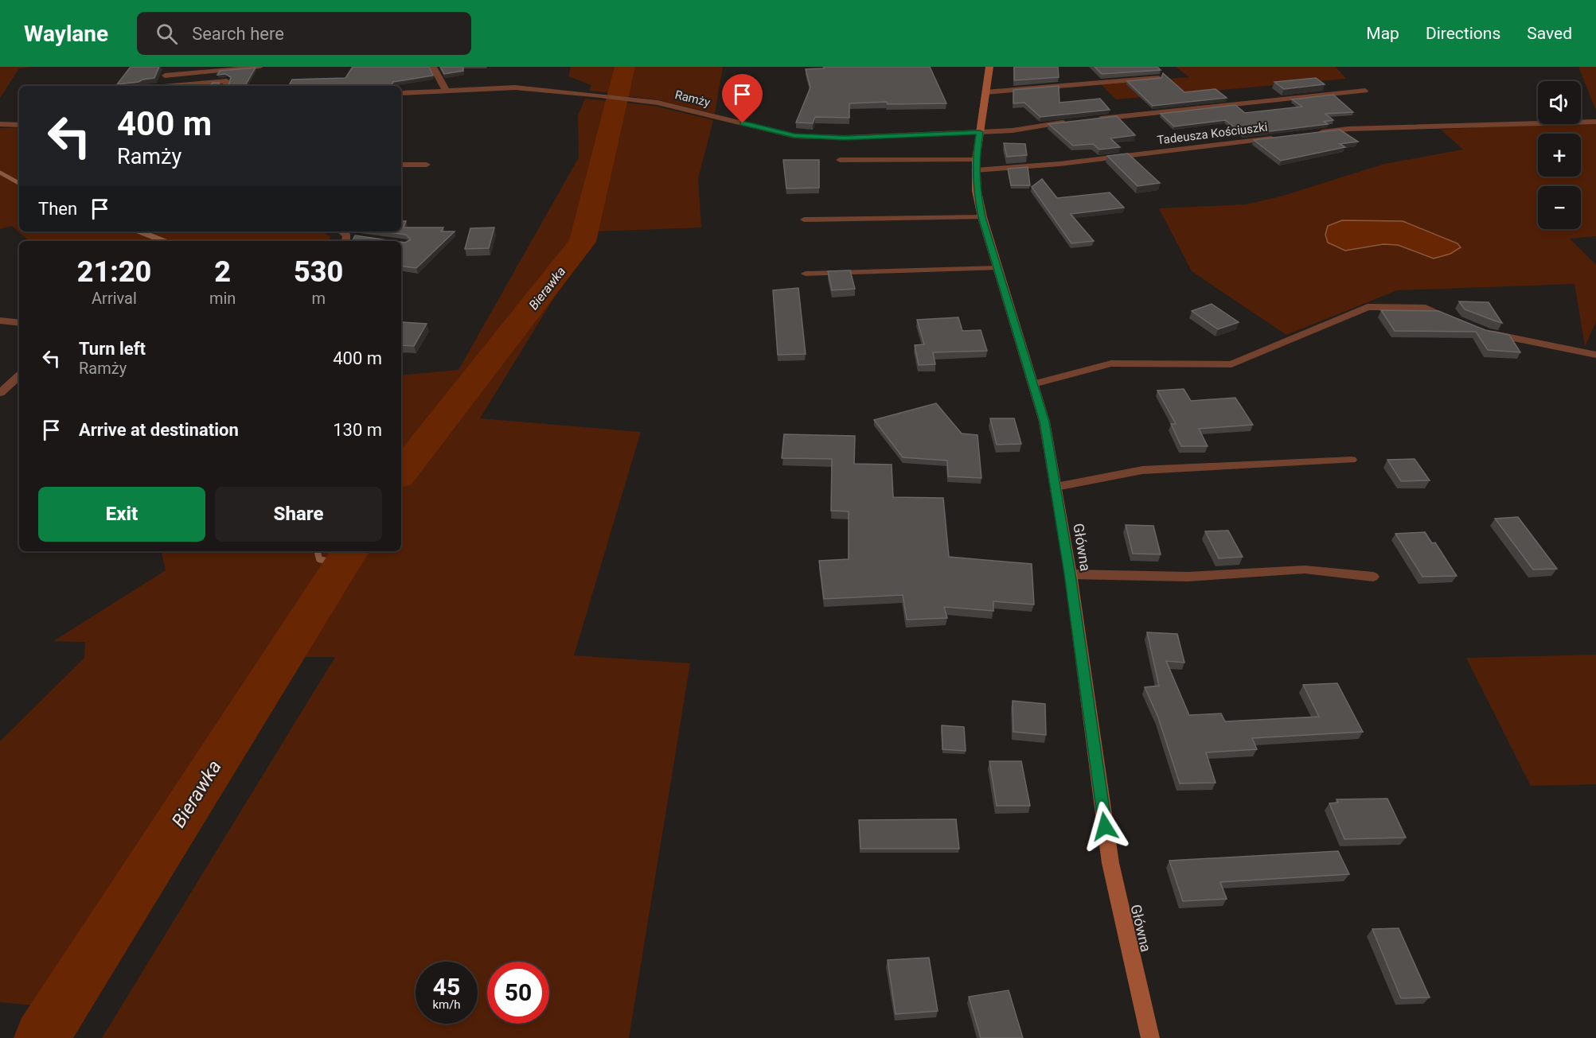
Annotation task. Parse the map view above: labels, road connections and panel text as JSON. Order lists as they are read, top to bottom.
{
  "streets": {
    "main road": ["Główna"],
    "street": ["Ramży", "Tadeusza Kościuszki"]
  },
  "crossings": [
    ["Ramży", "Główna"],
    ["Tadeusza Kościuszki", "Główna"]
  ],
  "water": ["Bierawka"],
  "page": {
    "header": "Waylane",
    "search": "Search here",
    "nav": ["Map", "Directions", "Saved"],
    "map_buttons": ["+", "−"],
    "turn": ["400 m", "Ramży"],
    "then": "Then",
    "eta": [
      "21:20",
      "Arrival",
      "2",
      "min",
      "530",
      "m"
    ],
    "list": [
      {
        "name": "Turn left",
        "note": "Ramży",
        "value": "400 m"
      },
      {
        "name": "Arrive at destination",
        "value": "130 m"
      }
    ],
    "buttons": ["Exit", "Share"],
    "speed": "45 km/h",
    "limit": "50"
  }
}
